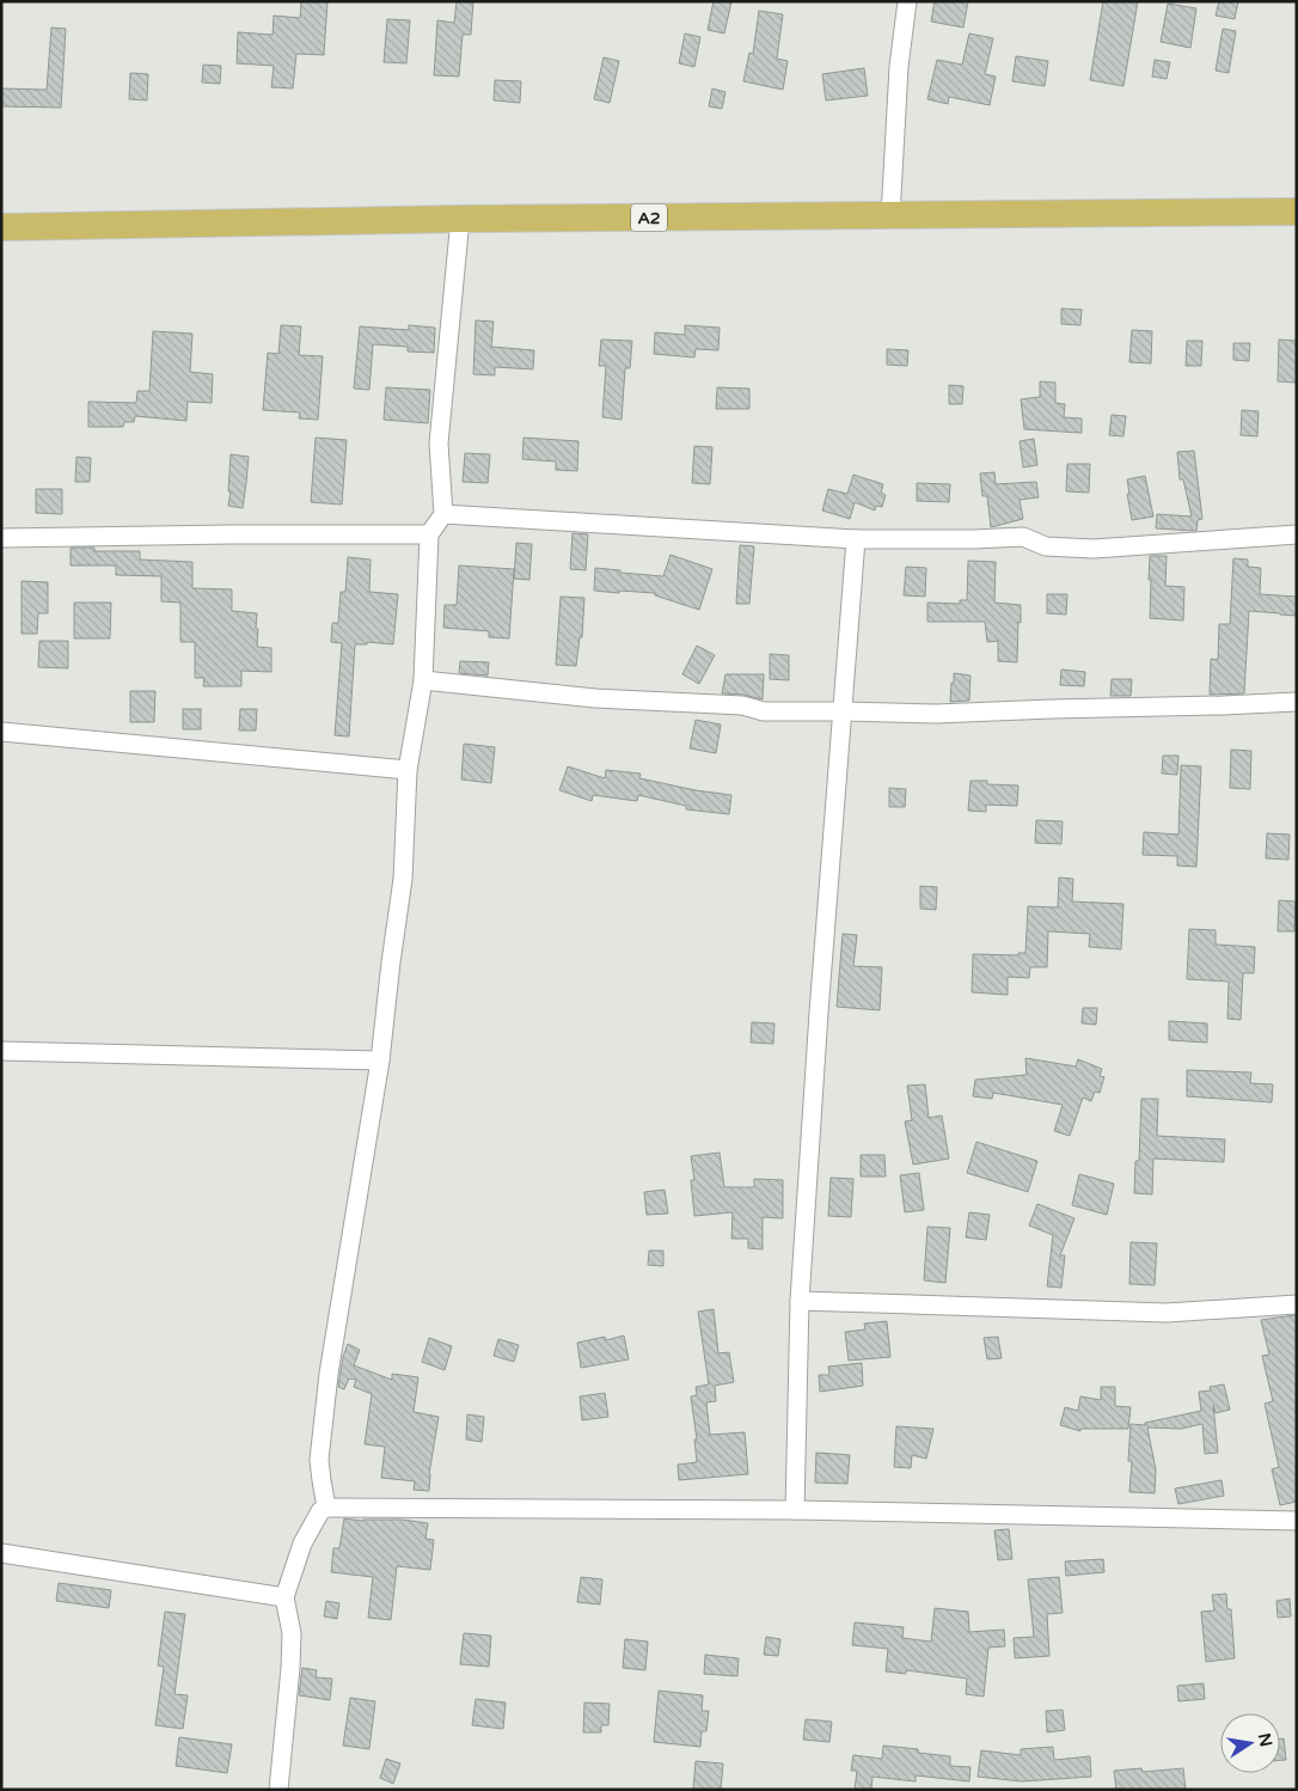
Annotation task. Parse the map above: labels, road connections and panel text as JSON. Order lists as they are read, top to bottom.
{
  "streets": {
    "highway": ["A2"]
  },
  "north": "right"
}
